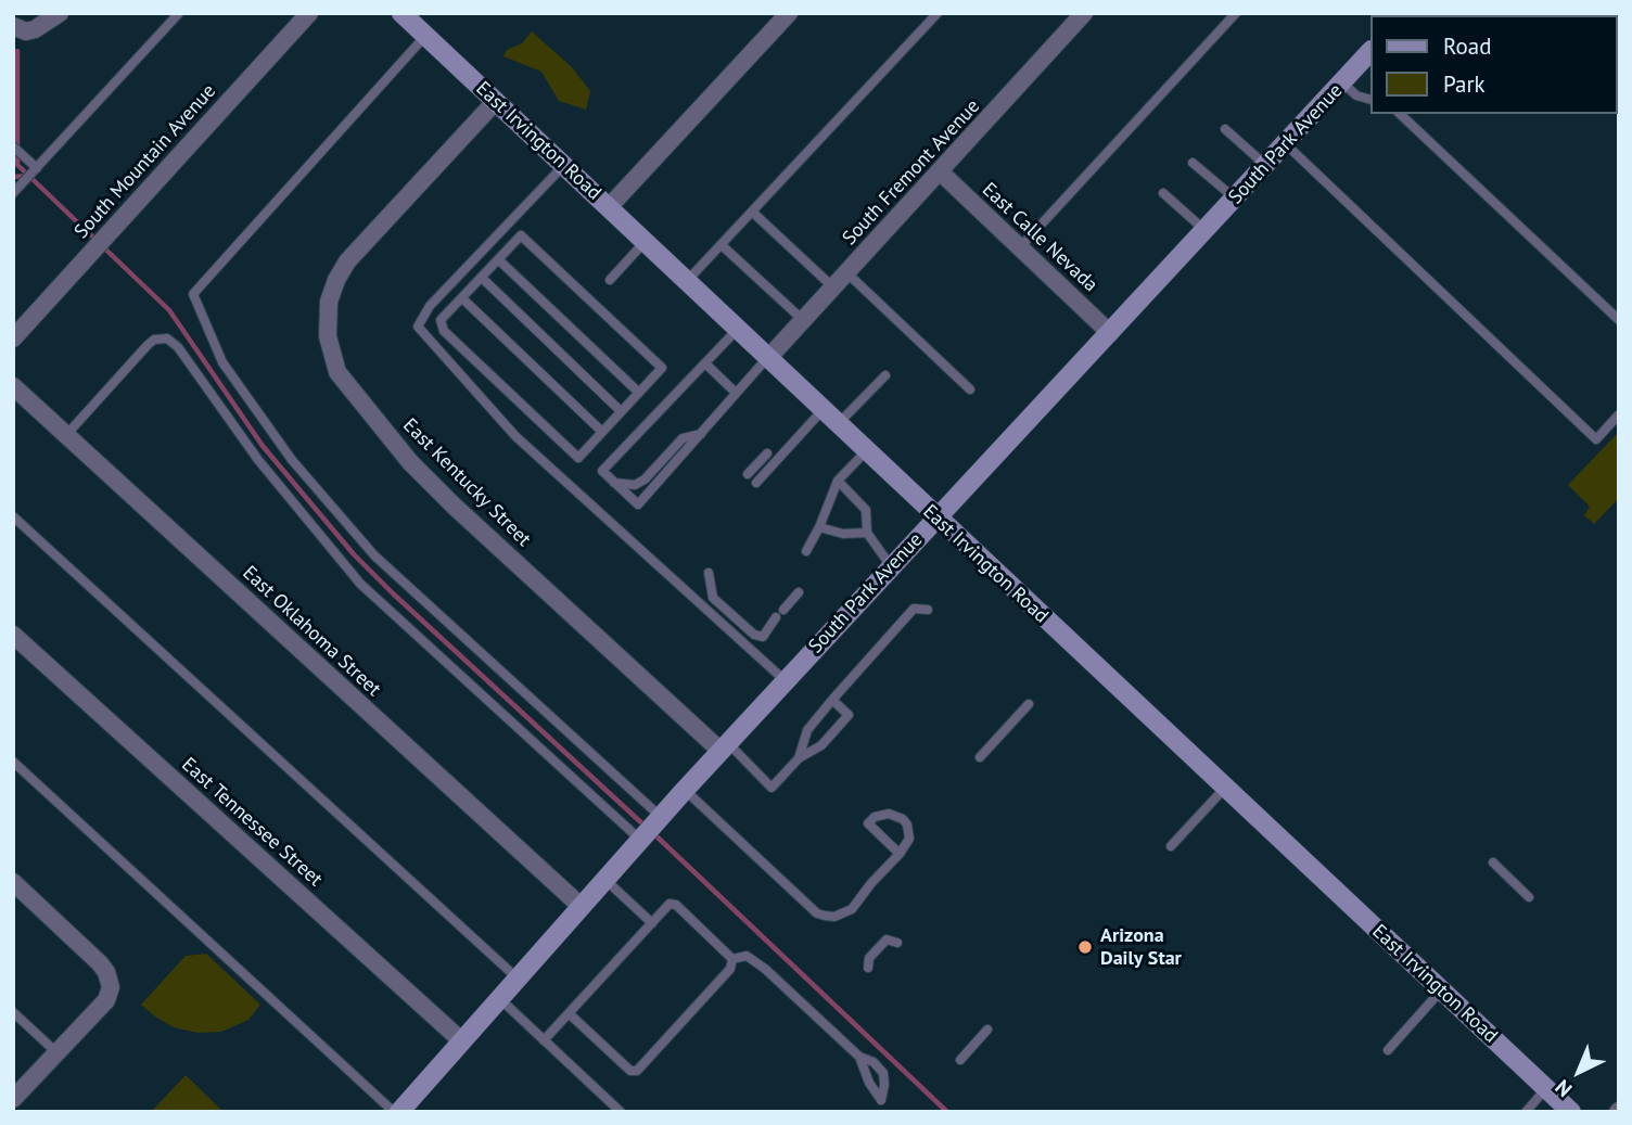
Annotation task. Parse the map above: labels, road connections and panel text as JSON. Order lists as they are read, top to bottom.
{
  "streets": {
    "main road": ["East Irvington Road", "South Park Avenue"],
    "street": [
      "South Mountain Avenue",
      "South Fremont Avenue",
      "East Calle Nevada",
      "East Kentucky Street",
      "East Oklahoma Street",
      "East Tennessee Street"
    ]
  },
  "crossings": [
    ["East Irvington Road", "South Park Avenue"],
    ["East Irvington Road", "South Fremont Avenue"],
    ["East Irvington Road", "East Kentucky Street"],
    ["South Park Avenue", "East Calle Nevada"],
    ["South Park Avenue", "East Kentucky Street"],
    ["South Park Avenue", "East Oklahoma Street"],
    ["South Park Avenue", "East Tennessee Street"],
    ["South Fremont Avenue", "East Calle Nevada"]
  ],
  "places": ["Arizona Daily Star"],
  "legend": ["Road", "Park"],
  "north": "bottom left"
}
